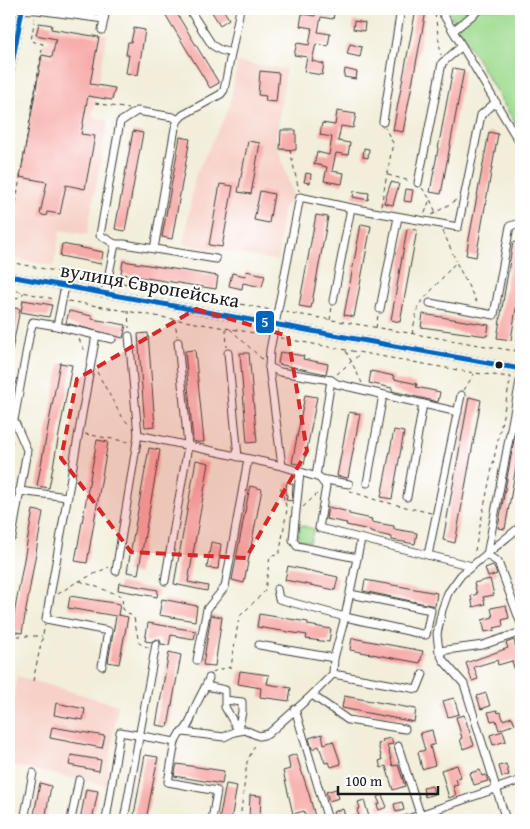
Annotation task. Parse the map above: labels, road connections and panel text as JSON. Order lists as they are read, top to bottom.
{
  "streets": {
    "street": ["вулиця Європейська"]
  },
  "lines": ["transit line 5"],
  "scale_bar": "100 m"
}
